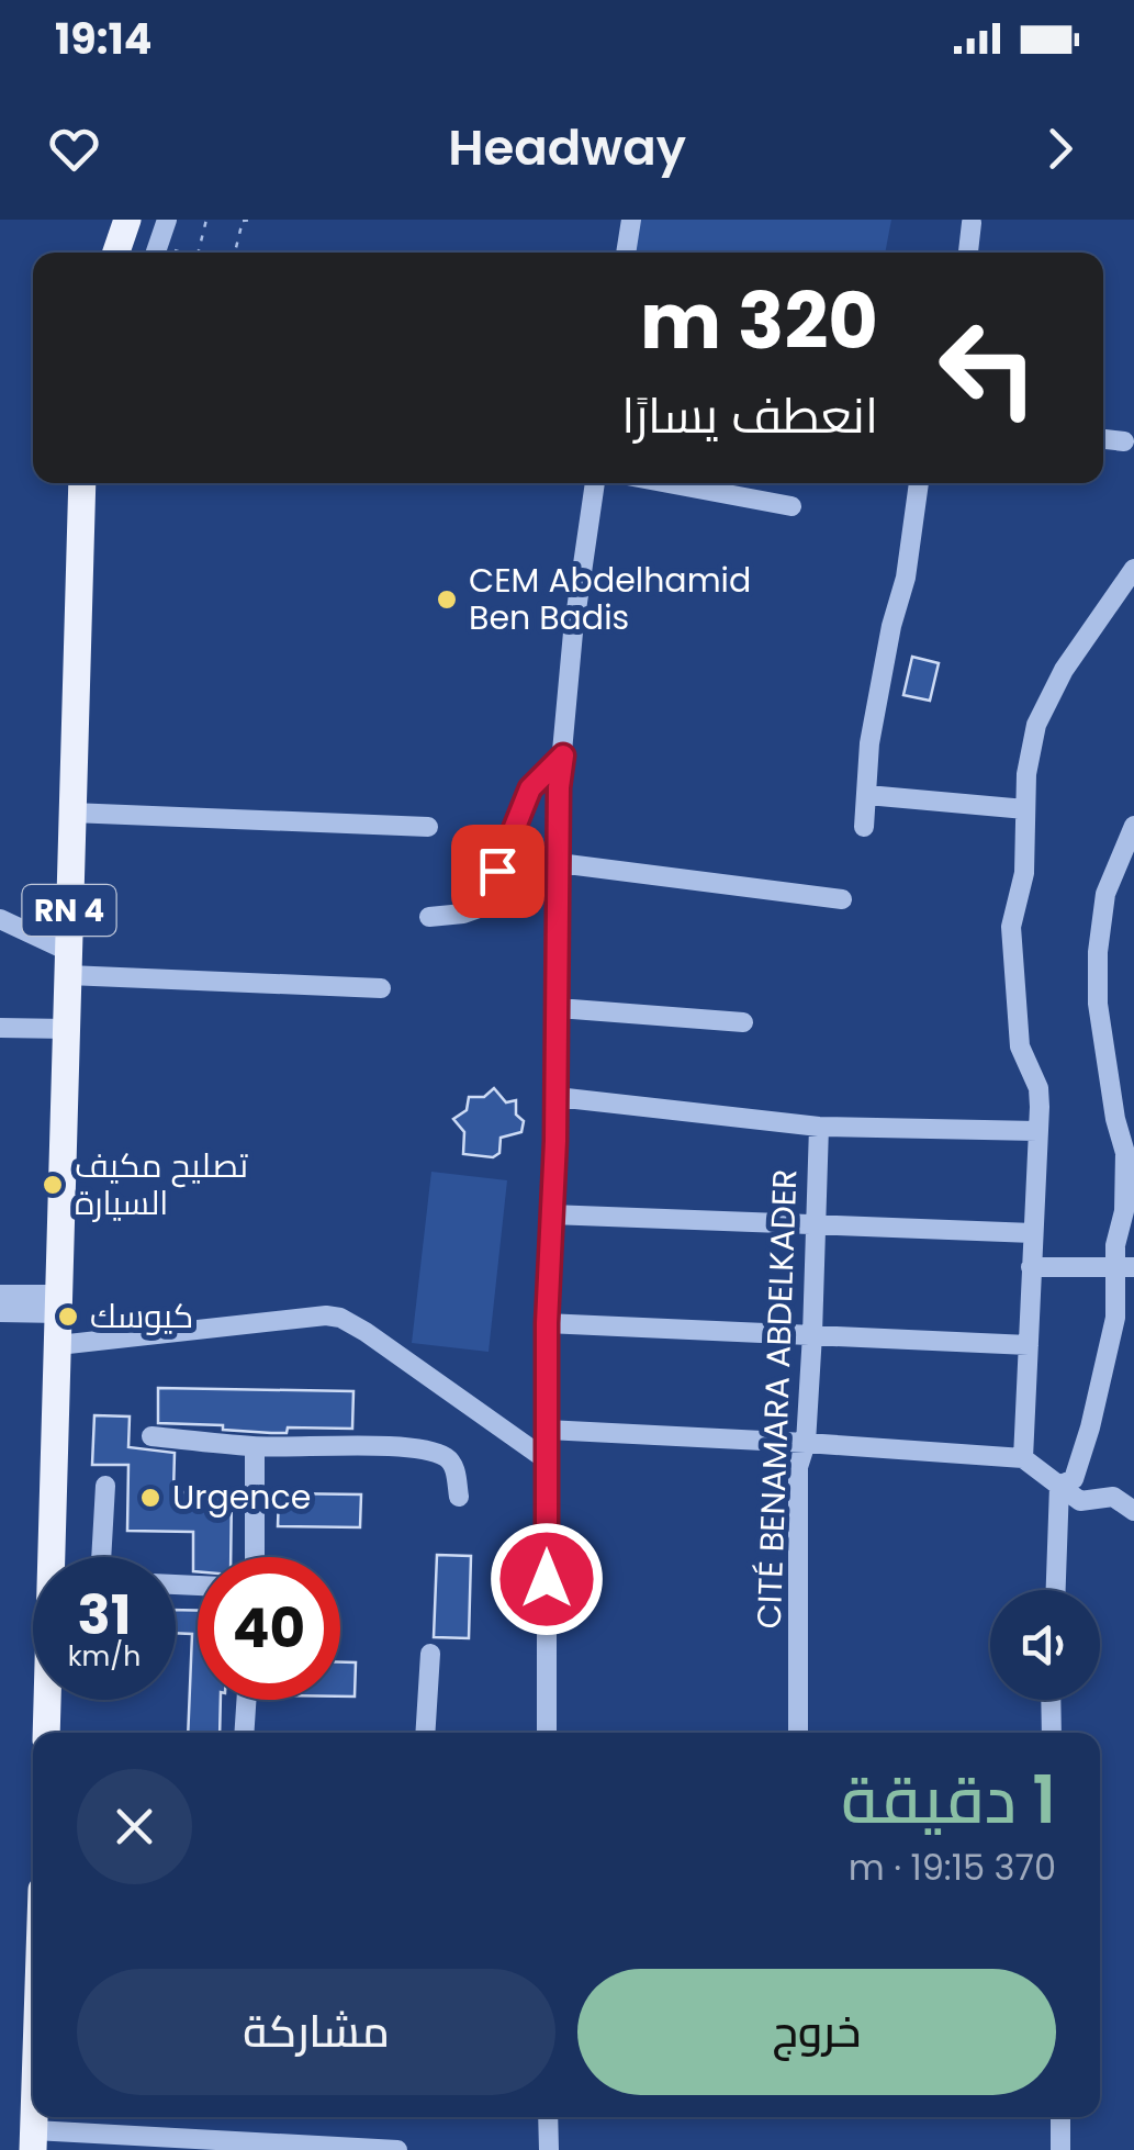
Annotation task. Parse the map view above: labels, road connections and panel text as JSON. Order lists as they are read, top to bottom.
{
  "streets": {
    "main road": ["RN 4"],
    "street": ["CITÉ BENAMARA ABDELKADER"]
  },
  "places": [
    "CEM Abdelhamid Ben Badis",
    "تصليح مكيف السيارة",
    "كيوسك",
    "Urgence"
  ],
  "page": {
    "status": "19:14",
    "header": "Headway",
    "turn": ["320 m", "انعطف يسارًا"],
    "speed": "31 km/h",
    "limit": "40",
    "heading": ["1 دقيقة", "370 m · 19:15"],
    "buttons": ["خروج", "مشاركة"]
  }
}
